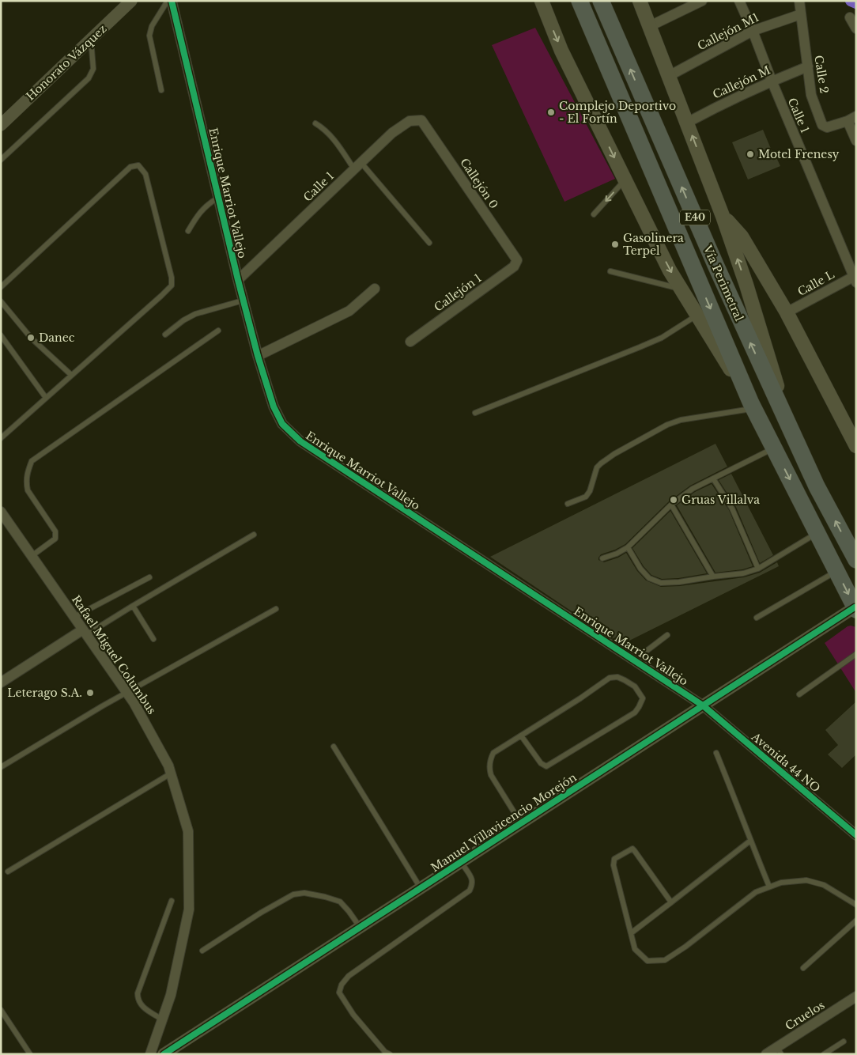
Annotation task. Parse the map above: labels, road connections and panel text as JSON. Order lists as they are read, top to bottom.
{
  "streets": {
    "highway": ["E40", "Vía Perimetral"],
    "street": [
      "Callejón M1",
      "Honorato Vázquez",
      "Calle 2",
      "Callejón M",
      "Calle 1",
      "Callejón 0",
      "Enrique Marriot Vallejo",
      "Calle L",
      "Callejón 1",
      "Rafael Miguel Columbus",
      "Avenida 44 NO",
      "Manuel Villavicencio Morejón",
      "Cruelos"
    ]
  },
  "crossings": [
    ["Callejón M1", "Calle 2"],
    ["Callejón M1", "Calle 1"],
    ["Callejón M1", "Vía Perimetral"],
    ["Calle 2", "Callejón M"],
    ["Callejón M", "Calle 1"],
    ["Callejón M", "Vía Perimetral"],
    ["Calle 1", "Callejón 0"],
    ["Calle 1", "Enrique Marriot Vallejo"],
    ["Calle 1", "Calle L"],
    ["Callejón 0", "Callejón 1"],
    ["Enrique Marriot Vallejo", "Avenida 44 NO"],
    ["Enrique Marriot Vallejo", "Manuel Villavicencio Morejón"],
    ["Vía Perimetral", "Calle L"],
    ["Vía Perimetral", "Manuel Villavicencio Morejón"],
    ["Avenida 44 NO", "Manuel Villavicencio Morejón"]
  ],
  "places": [
    "Complejo Deportivo - El Fortín",
    "Motel Frenesy",
    "Gasolinera Terpel",
    "Danec",
    "Gruas Villalva",
    "Leterago S.A."
  ]
}
